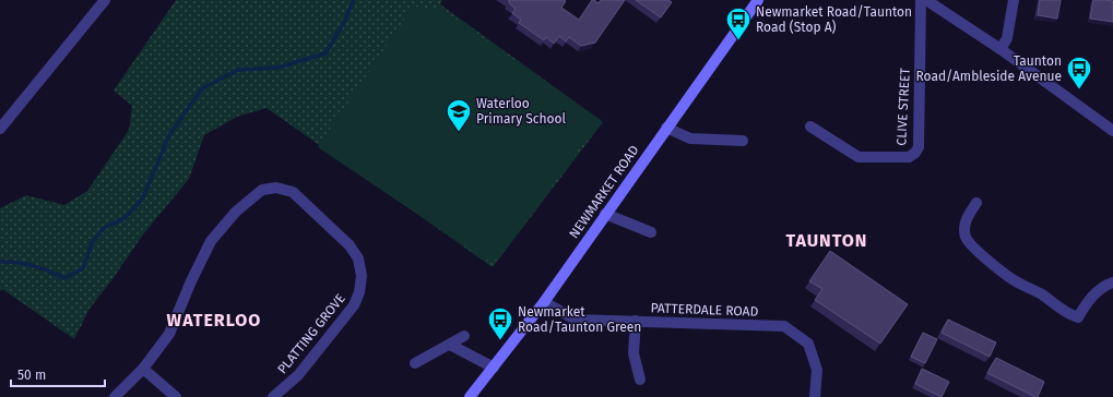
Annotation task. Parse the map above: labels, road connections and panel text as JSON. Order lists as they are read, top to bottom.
{
  "streets": {
    "street": [
      "CLIVE STREET",
      "NEWMARKET ROAD",
      "PATTERDALE ROAD",
      "PLATTING GROVE"
    ]
  },
  "crossings": [
    ["NEWMARKET ROAD", "PATTERDALE ROAD"]
  ],
  "districts": ["TAUNTON", "WATERLOO"],
  "places": {
    "bus stop": ["Newmarket Road/Taunton Road (Stop A)", "Taunton Road/Ambleside Avenue", "Newmarket Road/Taunton Green"],
    "school or university": ["Waterloo Primary School"]
  },
  "scale_bar": "50 m"
}
